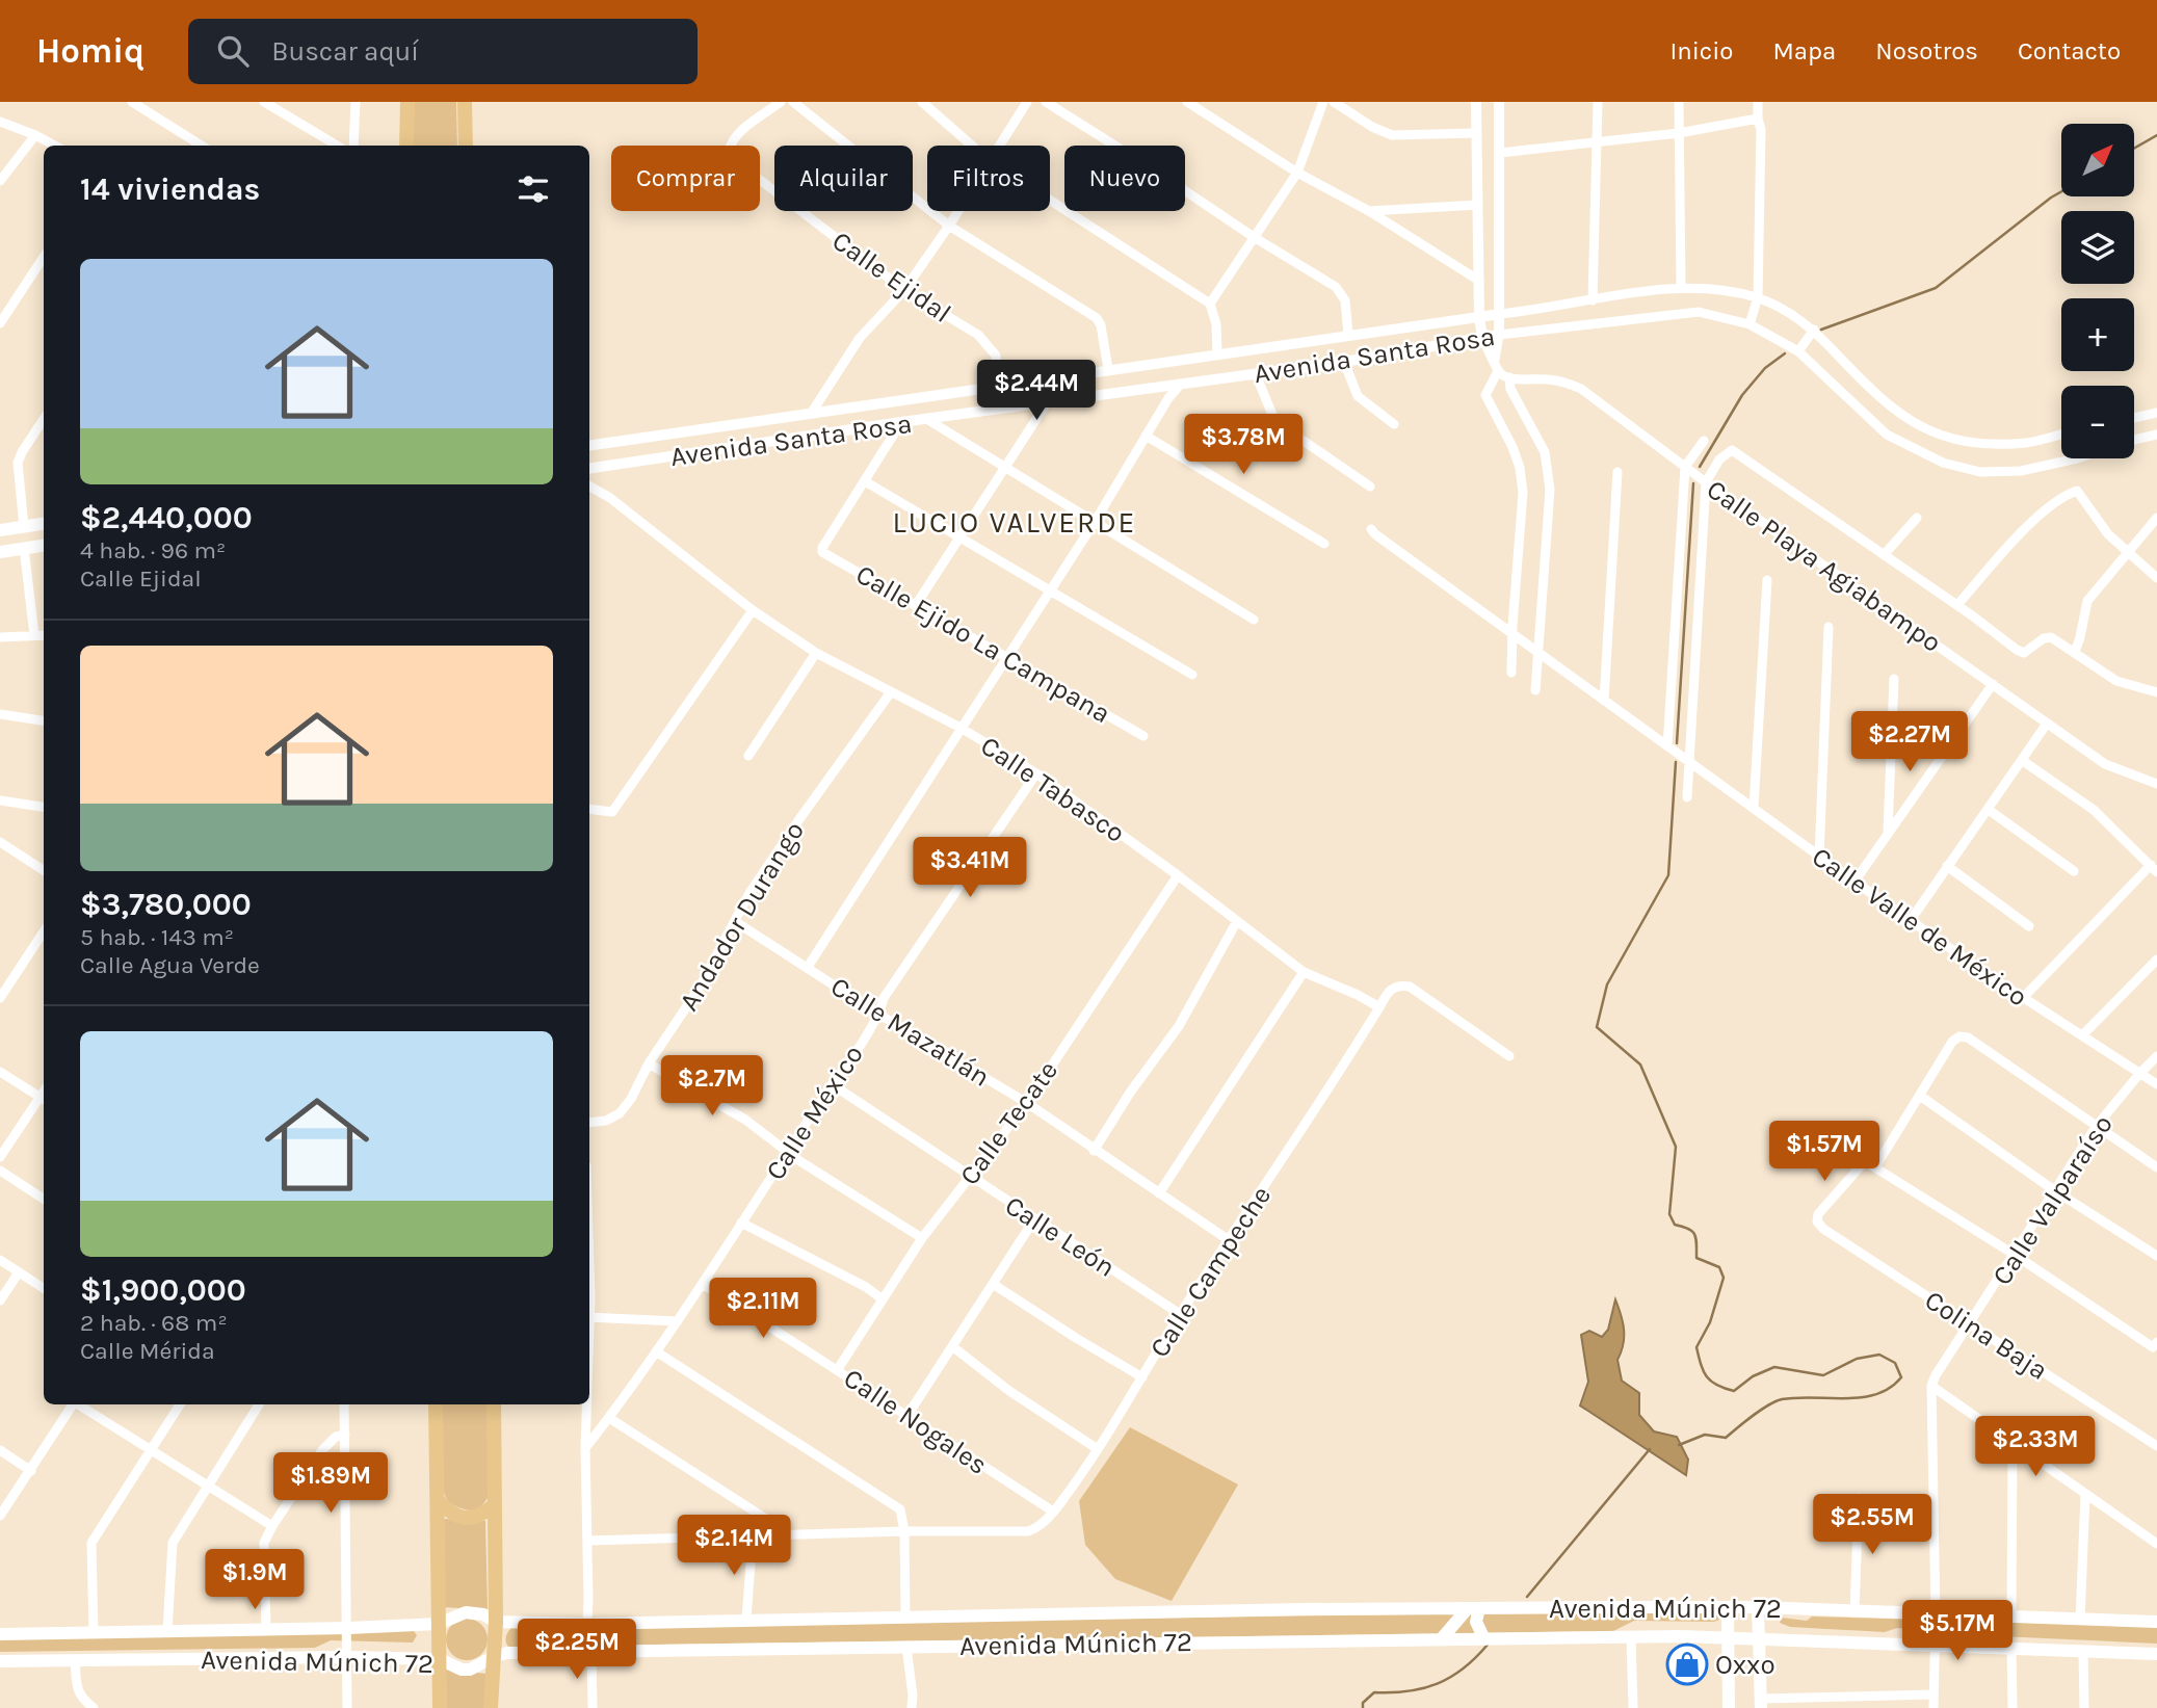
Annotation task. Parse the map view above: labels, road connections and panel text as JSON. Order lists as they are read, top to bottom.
{
  "streets": {
    "main road": ["Avenida Múnich 72"],
    "street": [
      "Calle Ejidal",
      "Avenida Santa Rosa",
      "Calle Playa Agiabampo",
      "Calle Ejido La Campana",
      "Calle Tabasco",
      "Andador Durango",
      "Calle Valle de México",
      "Calle Mazatlán",
      "Calle México",
      "Calle Tecate",
      "Calle Valparaíso",
      "Calle León",
      "Calle Campeche",
      "Colina Baja",
      "Calle Nogales"
    ]
  },
  "crossings": [
    ["Calle Ejidal", "Avenida Santa Rosa"],
    ["Calle Tabasco", "Andador Durango"],
    ["Calle Tabasco", "Calle México"],
    ["Calle Tabasco", "Calle Tecate"],
    ["Calle Tabasco", "Calle Campeche"],
    ["Andador Durango", "Calle Mazatlán"],
    ["Calle Valle de México", "Calle Valparaíso"],
    ["Calle Mazatlán", "Calle México"],
    ["Calle Mazatlán", "Calle Tecate"],
    ["Calle Mazatlán", "Calle Campeche"],
    ["Calle México", "Calle León"],
    ["Calle México", "Calle Nogales"],
    ["Calle Tecate", "Calle León"],
    ["Calle Tecate", "Calle Nogales"],
    ["Calle Valparaíso", "Colina Baja"],
    ["Calle León", "Calle Campeche"],
    ["Calle Campeche", "Calle Nogales"]
  ],
  "districts": ["LUCIO VALVERDE"],
  "places": {
    "shop": ["Oxxo"]
  },
  "north": "top right",
  "page": {
    "header": "Homiq",
    "search": "Buscar aquí",
    "nav": [
      "Inicio",
      "Mapa",
      "Nosotros",
      "Contacto"
    ],
    "map_buttons": ["+", "−"],
    "chip": [
      "Comprar",
      "Alquilar",
      "Filtros",
      "Nuevo"
    ],
    "heading": "14 viviendas",
    "list": [
      {
        "name": "$2,440,000",
        "note": "4 hab. · 96 m² · Calle Ejidal"
      },
      {
        "name": "$3,780,000",
        "note": "5 hab. · 143 m² · Calle Agua Verde"
      },
      {
        "name": "$1,900,000",
        "note": "2 hab. · 68 m² · Calle Mérida"
      }
    ],
    "price": [
      "$2.44M",
      "$3.78M",
      "$2.27M",
      "$3.41M",
      "$2.7M",
      "$1.57M",
      "$2.11M",
      "$2.33M",
      "$1.89M",
      "$2.55M",
      "$2.14M",
      "$1.9M",
      "$5.17M",
      "$2.25M"
    ]
  }
}
